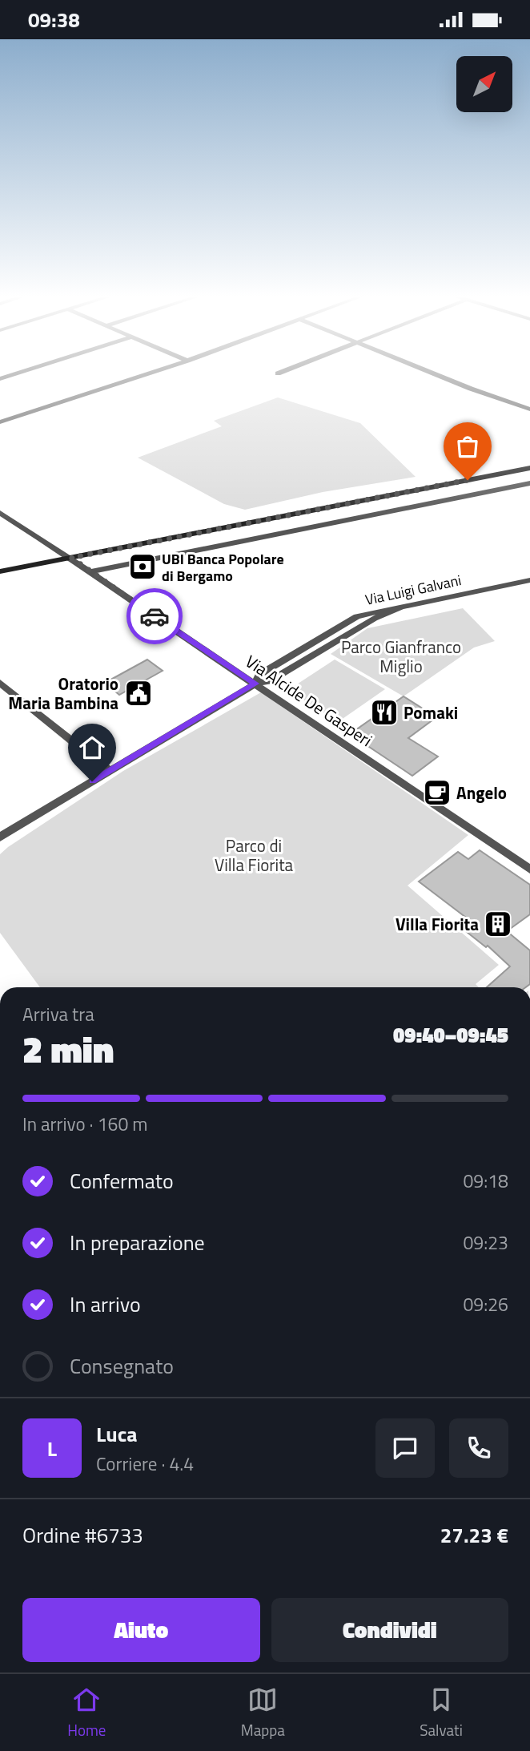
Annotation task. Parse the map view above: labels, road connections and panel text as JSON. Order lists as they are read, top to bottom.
{
  "streets": {
    "street": ["Via Luigi Galvani", "Via Alcide De Gasperi"]
  },
  "crossings": [
    ["Via Luigi Galvani", "Via Alcide De Gasperi"]
  ],
  "parks": ["Parco Gianfranco Miglio", "Parco di Villa Fiorita"],
  "places": {
    "bank": ["UBI Banca Popolare di Bergamo"],
    "public building": ["Oratorio Maria Bambina"],
    "restaurant": ["Pomaki"],
    "cafe": ["Angelo"],
    "building": ["Villa Fiorita"]
  },
  "north": "top right",
  "page": {
    "status": "09:38",
    "heading": ["2 min", "Arriva tra", "09:40–09:45"],
    "panel": [
      "Luca",
      "Corriere · 4.4",
      "Ordine #6733",
      "27.23 €"
    ],
    "bar": "In arrivo · 160 m",
    "list": [
      ["Confermato", "09:18"],
      ["In preparazione", "09:23"],
      ["In arrivo", "09:26"],
      "Consegnato"
    ],
    "round": "L",
    "buttons": ["Aiuto", "Condividi"],
    "tabs": ["Home", "Mappa", "Salvati"]
  }
}
